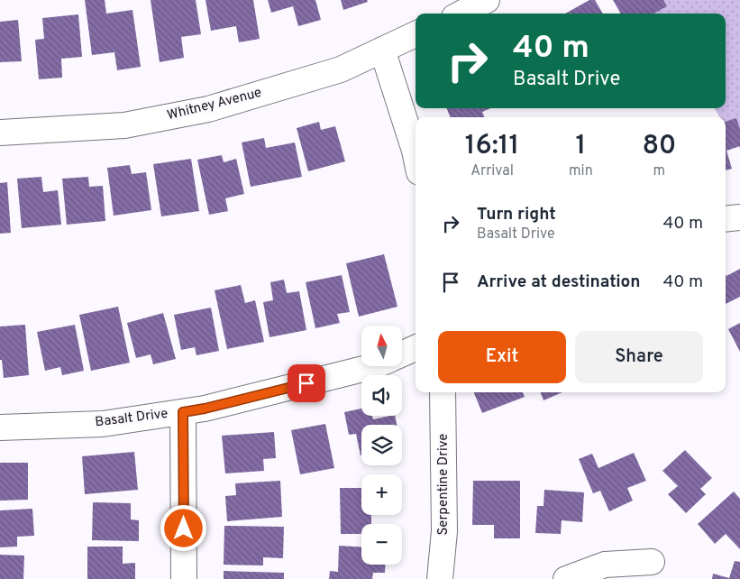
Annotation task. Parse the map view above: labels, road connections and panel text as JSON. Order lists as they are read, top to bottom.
{
  "streets": {
    "street": ["Whitney Avenue", "Basalt Drive", "Serpentine Drive"]
  },
  "north": "top",
  "page": {
    "turn": ["40 m", "Basalt Drive"],
    "eta": [
      "16:11",
      "Arrival",
      "1",
      "min",
      "80",
      "m"
    ],
    "list": [
      {
        "name": "Turn right",
        "note": "Basalt Drive",
        "value": "40 m"
      },
      {
        "name": "Arrive at destination",
        "value": "40 m"
      }
    ],
    "buttons": ["Exit", "Share"],
    "map_buttons": ["+", "−"]
  }
}
